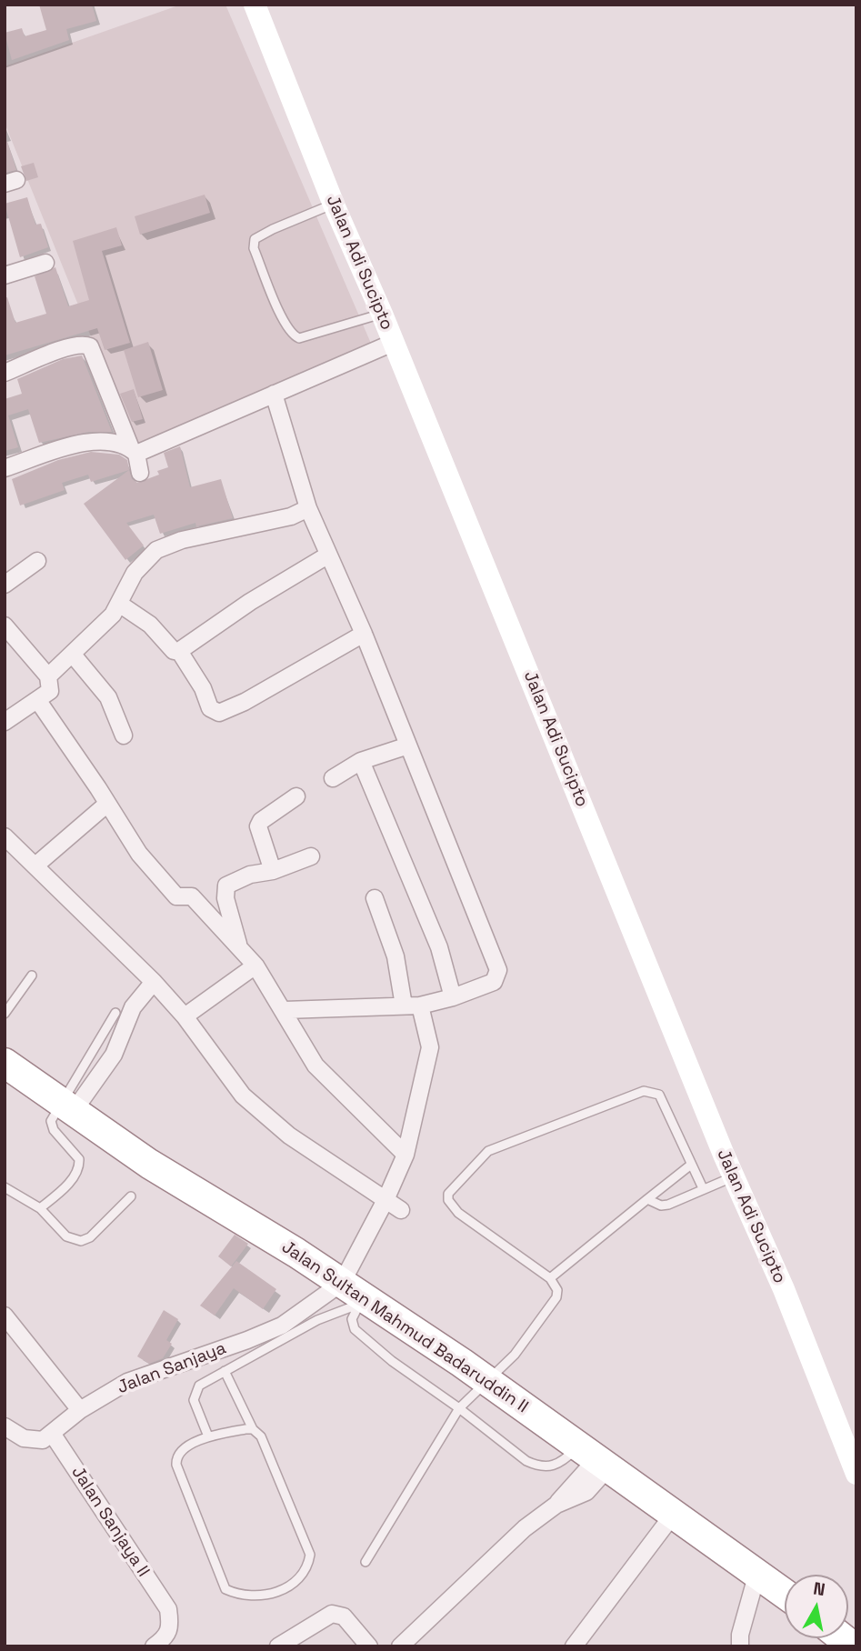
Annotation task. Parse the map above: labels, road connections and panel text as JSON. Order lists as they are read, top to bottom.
{
  "streets": {
    "highway": ["Jalan Sultan Mahmud Badaruddin II"],
    "street": ["Jalan Adi Sucipto", "Jalan Sanjaya", "Jalan Sanjaya II"]
  },
  "crossings": [
    ["Jalan Sultan Mahmud Badaruddin II", "Jalan Sanjaya"],
    ["Jalan Sanjaya", "Jalan Sanjaya II"]
  ],
  "north": "top"
}
